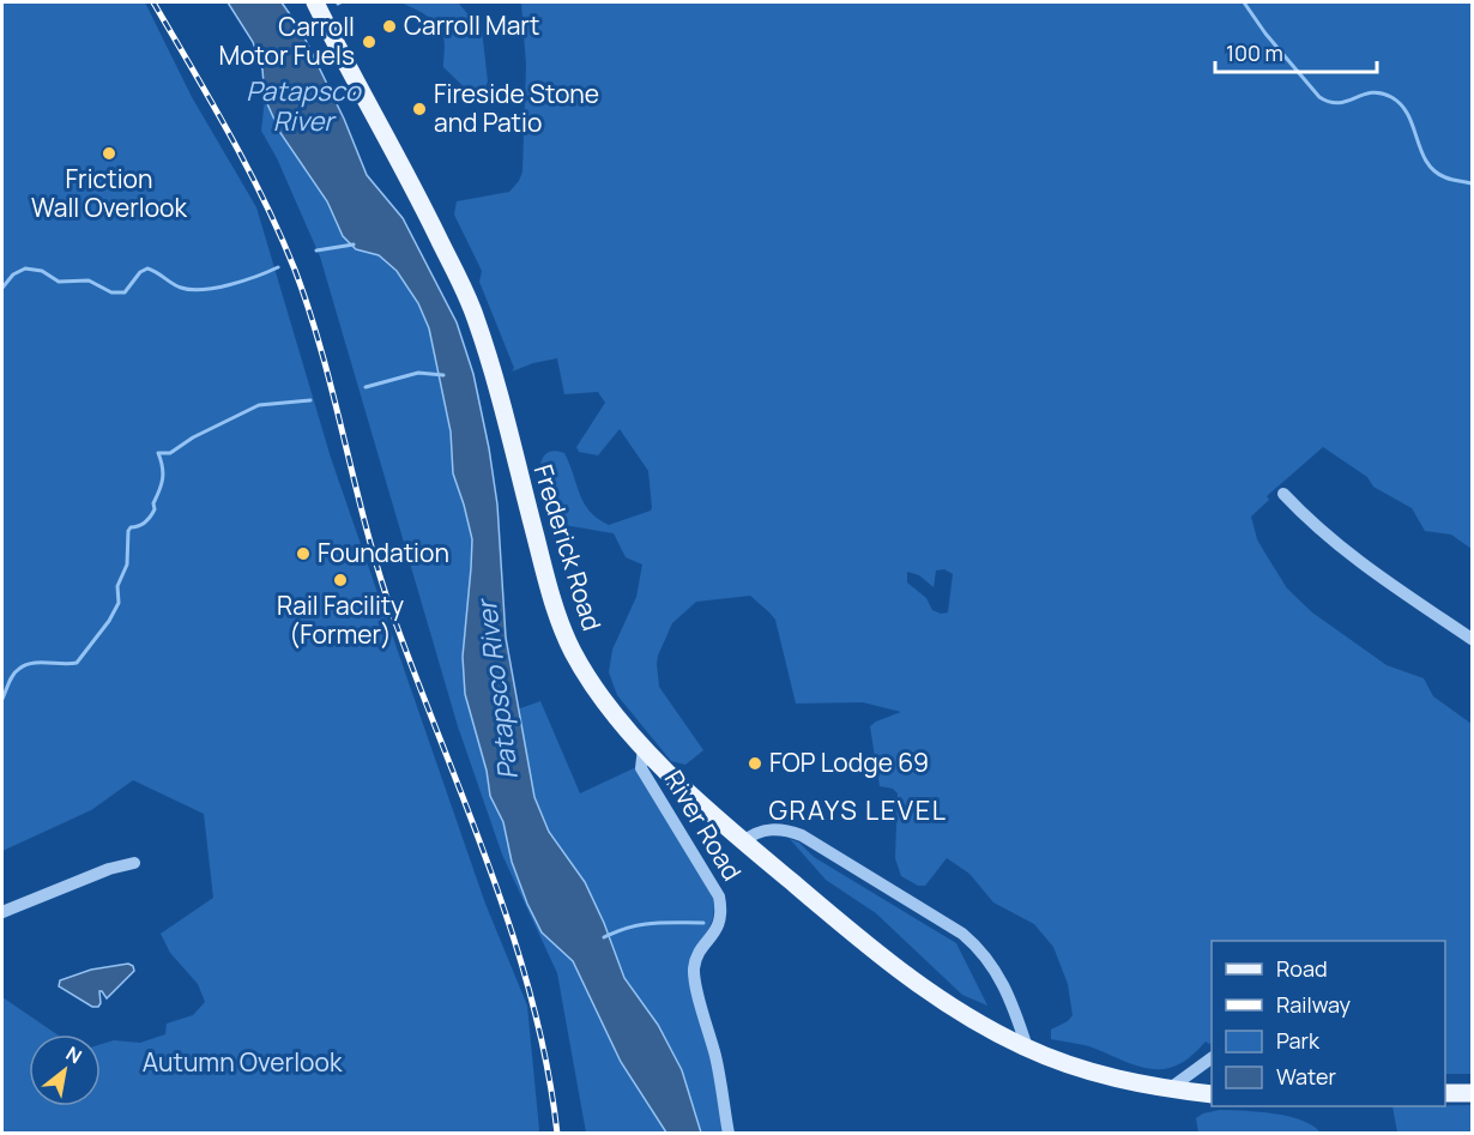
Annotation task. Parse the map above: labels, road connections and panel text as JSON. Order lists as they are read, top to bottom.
{
  "streets": {
    "main road": ["Frederick Road"],
    "street": ["River Road"]
  },
  "crossings": [
    ["Frederick Road", "River Road"]
  ],
  "districts": ["GRAYS LEVEL"],
  "water": ["Patapsco River"],
  "parks": ["Autumn Overlook"],
  "places": [
    "Carroll Mart",
    "Carroll Motor Fuels",
    "Fireside Stone and Patio",
    "Friction Wall Overlook",
    "Foundation",
    "Rail Facility (Former)",
    "FOP Lodge 69"
  ],
  "legend": [
    "Road",
    "Railway",
    "Park",
    "Water"
  ],
  "scale_bar": "100 m",
  "north": "top right"
}
